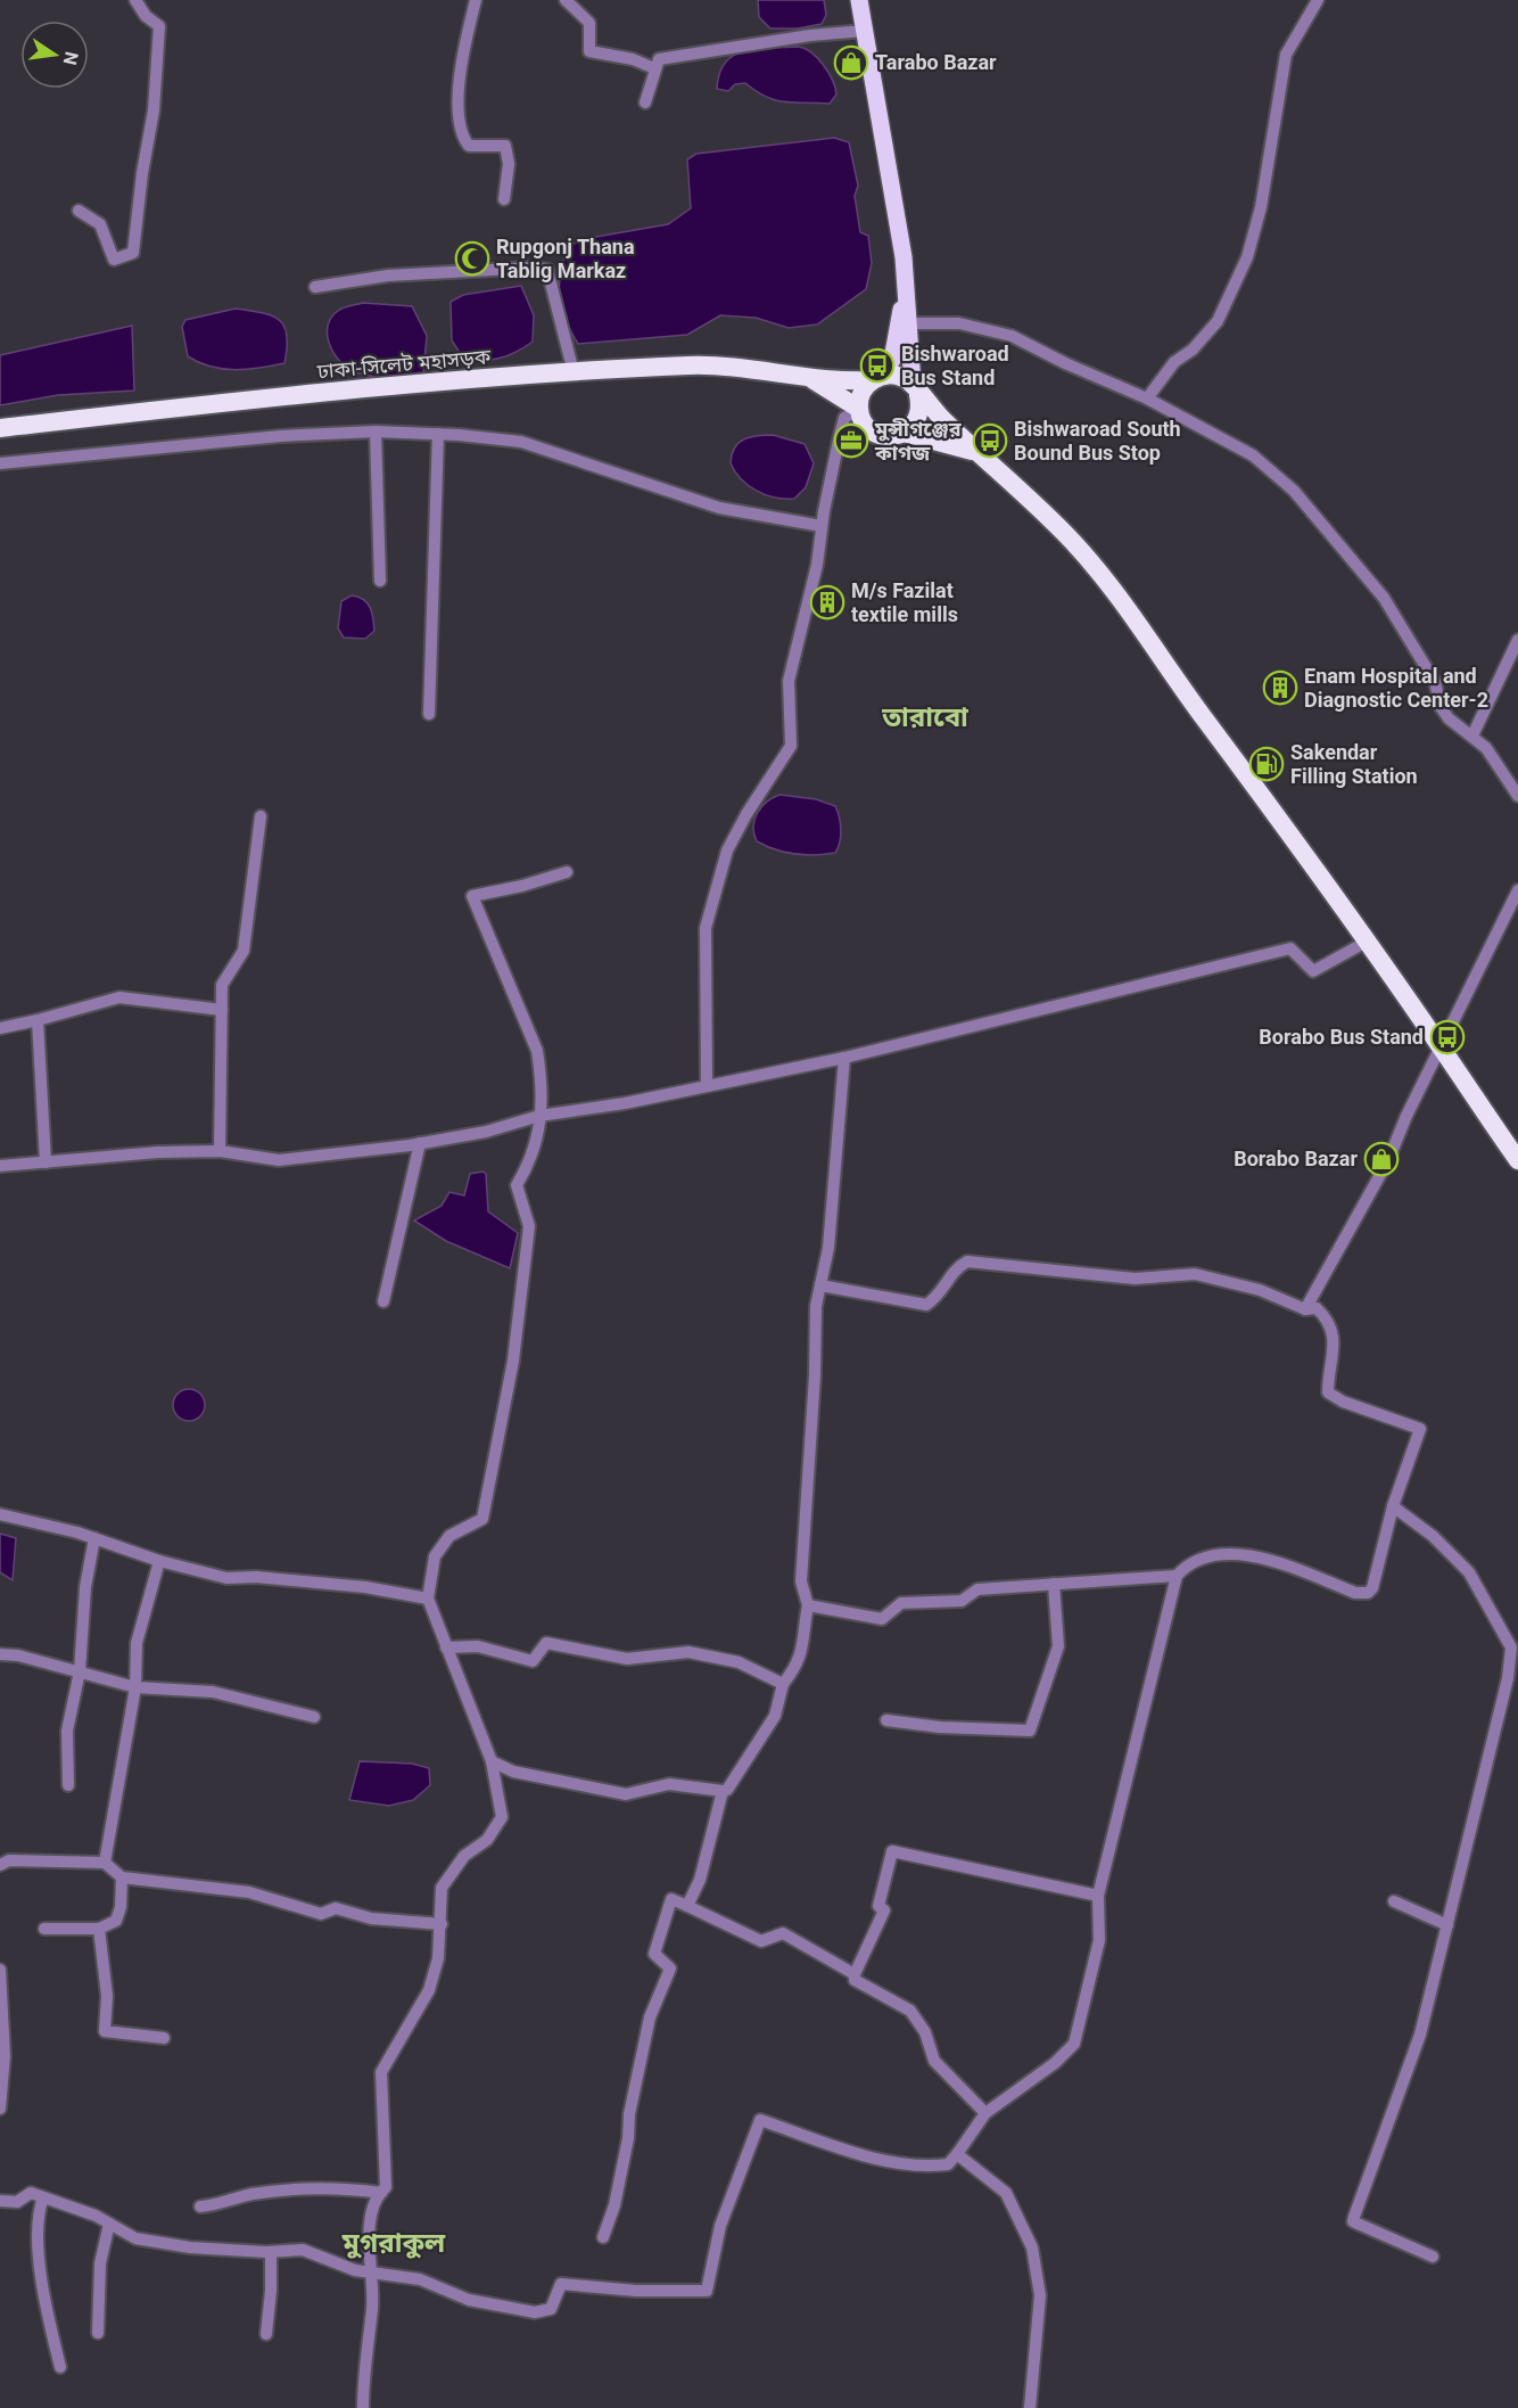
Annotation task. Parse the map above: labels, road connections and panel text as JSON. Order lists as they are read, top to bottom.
{
  "streets": {
    "highway": ["ঢাকা-সিলেট মহাসড়ক"]
  },
  "districts": ["তারাবো", "মুগরাকুল"],
  "places": {
    "shop": ["Tarabo Bazar", "Borabo Bazar"],
    "mosque": ["Rupgonj Thana Tablig Markaz"],
    "bus stop": ["Bishwaroad Bus Stand", "Bishwaroad South Bound Bus Stop", "Borabo Bus Stand"],
    "office": ["মুন্সীগঞ্জের কাগজ"],
    "building": ["M/s Fazilat textile mills", "Enam Hospital and Diagnostic Center-2"],
    "fuel station": ["Sakendar Filling Station"]
  },
  "north": "right"
}
